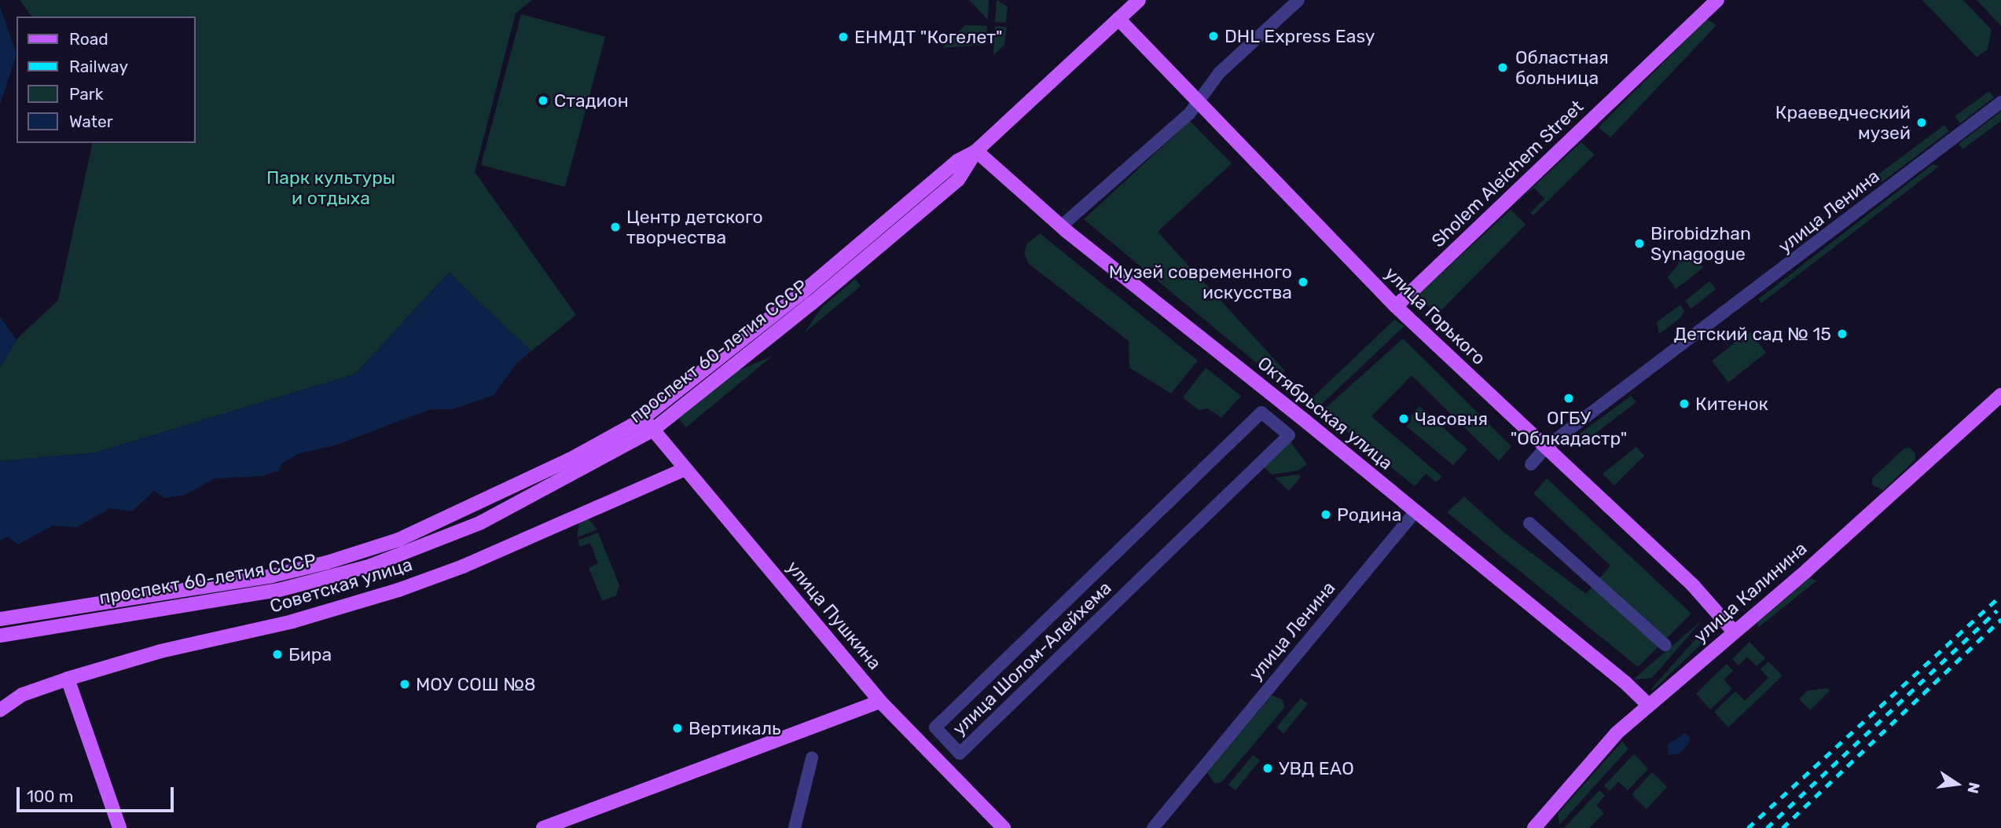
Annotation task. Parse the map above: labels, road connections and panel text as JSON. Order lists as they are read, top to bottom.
{
  "streets": {
    "main road": [
      "Sholem Aleichem Street",
      "улица Горького",
      "проспект 60-летия СССР",
      "Октябрьская улица",
      "Советская улица",
      "улица Калинина",
      "улица Пушкина"
    ],
    "street": ["улица Ленина", "улица Шолом-Алейхема"]
  },
  "crossings": [
    ["Sholem Aleichem Street", "улица Горького"],
    ["улица Ленина", "улица Горького"],
    ["улица Ленина", "Октябрьская улица"],
    ["улица Горького", "проспект 60-летия СССР"],
    ["улица Горького", "улица Калинина"],
    ["проспект 60-летия СССР", "Октябрьская улица"],
    ["проспект 60-летия СССР", "улица Пушкина"],
    ["Октябрьская улица", "улица Калинина"],
    ["Советская улица", "улица Пушкина"]
  ],
  "parks": ["Парк культуры и отдыха"],
  "places": [
    "DHL Express Easy",
    "ЕНМДТ \"Когелет\"",
    "Областная больница",
    "Стадион",
    "Краеведческий музей",
    "Центр детского творчества",
    "Birobidzhan Synagogue",
    "Музей современного искусства",
    "Детский сад № 15",
    "ОГБУ \"Облкадастр\"",
    "Китенок",
    "Часовня",
    "Родина",
    "Бира",
    "МОУ СОШ №8",
    "Вертикаль",
    "УВД ЕАО"
  ],
  "legend": [
    "Road",
    "Railway",
    "Park",
    "Water"
  ],
  "scale_bar": "100 m",
  "north": "right"
}
